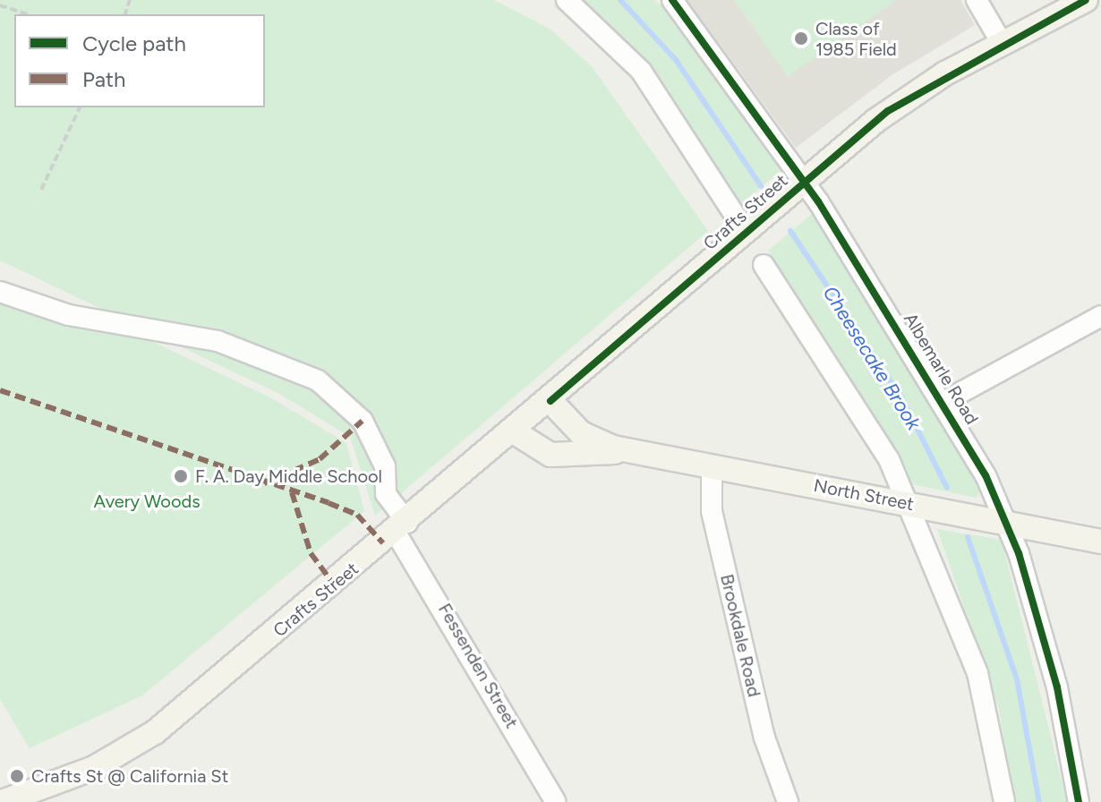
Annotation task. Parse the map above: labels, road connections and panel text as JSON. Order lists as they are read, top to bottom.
{
  "streets": {
    "main road": ["Crafts Street", "North Street"],
    "street": ["Albemarle Road", "Brookdale Road", "Fessenden Street"]
  },
  "crossings": [
    ["Crafts Street", "Albemarle Road"],
    ["Crafts Street", "North Street"],
    ["Crafts Street", "Fessenden Street"],
    ["Albemarle Road", "North Street"],
    ["North Street", "Brookdale Road"]
  ],
  "water": ["Cheesecake Brook"],
  "parks": ["Avery Woods"],
  "places": ["Class of 1985 Field", "F. A. Day Middle School", "Crafts St @ California St"],
  "legend": ["Cycle path", "Path"]
}
